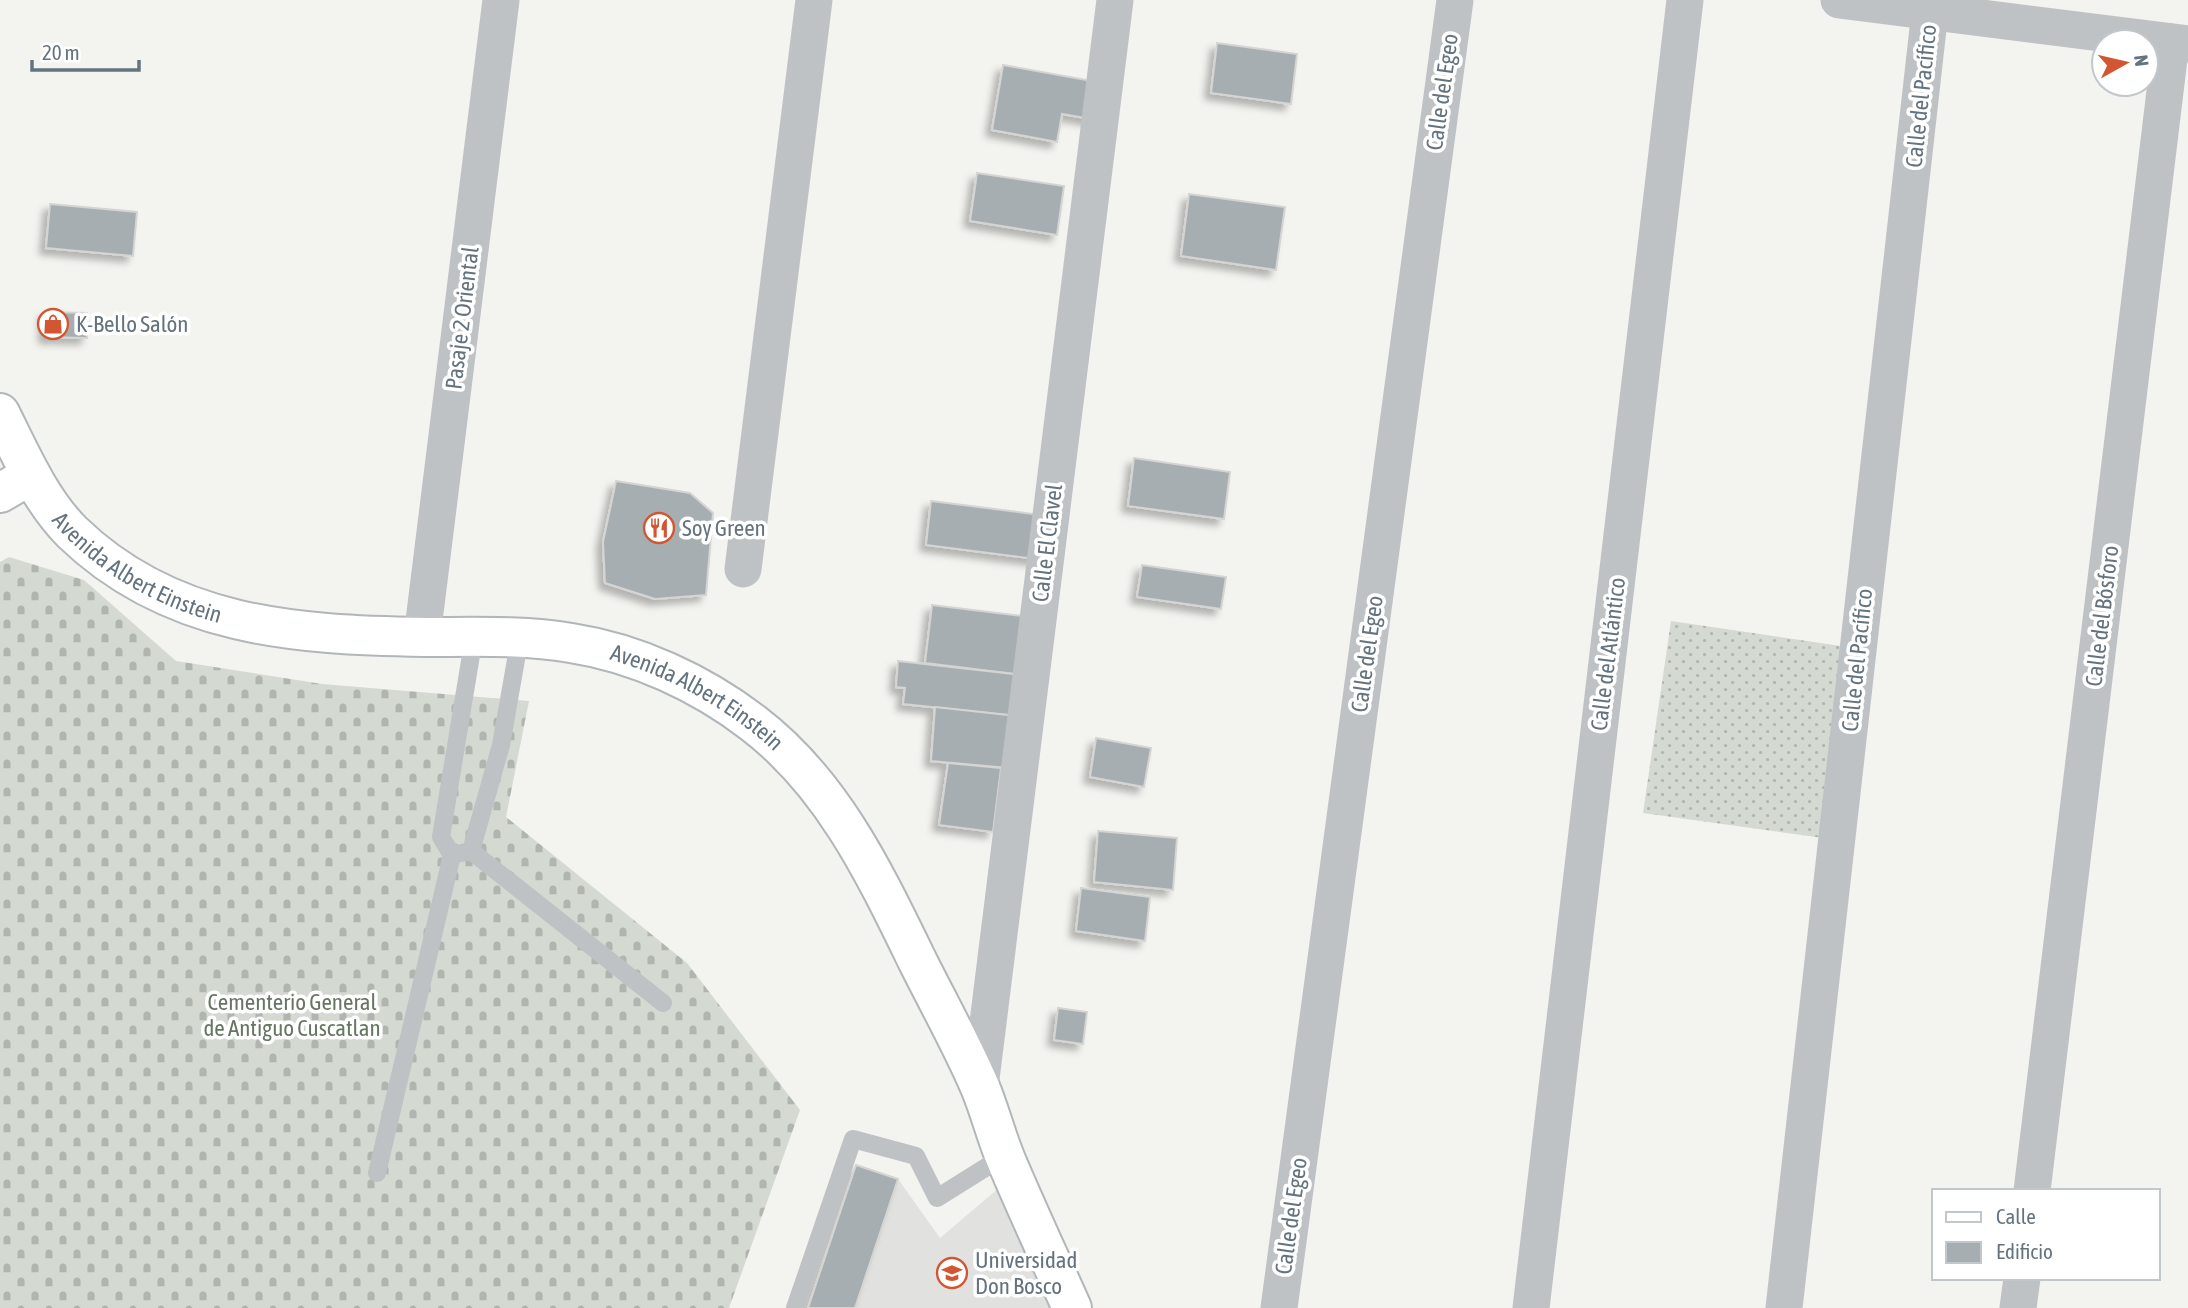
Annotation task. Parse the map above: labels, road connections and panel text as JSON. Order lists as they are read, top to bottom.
{
  "streets": {
    "street": [
      "Calle del Egeo",
      "Calle del Pacífico",
      "Pasaje 2 Oriental",
      "Calle El Clavel",
      "Avenida Albert Einstein",
      "Calle del Bósforo",
      "Calle del Atlántico"
    ]
  },
  "crossings": [
    ["Pasaje 2 Oriental", "Avenida Albert Einstein"],
    ["Calle El Clavel", "Avenida Albert Einstein"]
  ],
  "parks": ["Cementerio General de Antiguo Cuscatlan"],
  "places": {
    "shop": ["K-Bello Salón"],
    "restaurant": ["Soy Green"],
    "school or university": ["Universidad Don Bosco"]
  },
  "legend": ["Calle", "Edificio"],
  "scale_bar": "20 m",
  "north": "right"
}
